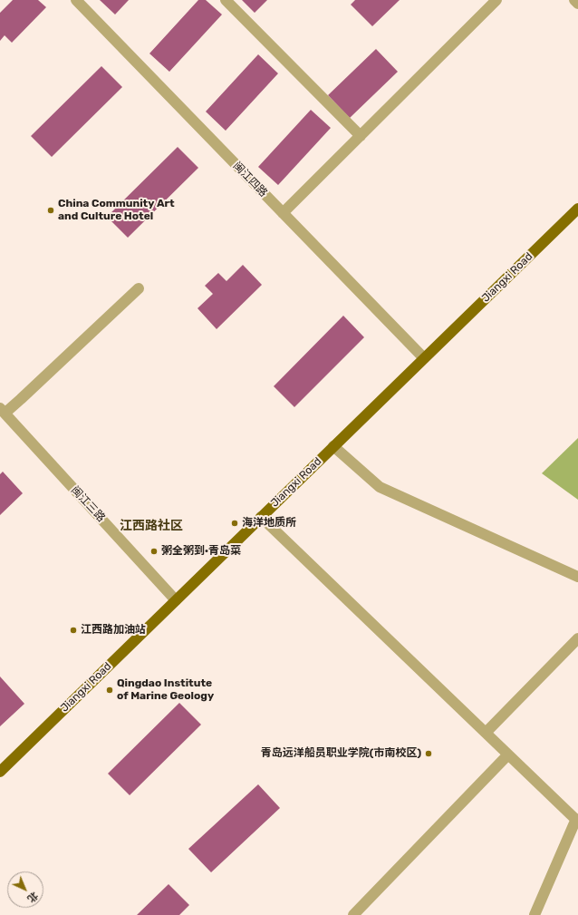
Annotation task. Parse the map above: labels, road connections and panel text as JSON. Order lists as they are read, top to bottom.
{
  "streets": {
    "main road": ["Jiangxi Road"],
    "street": ["闽江四路", "闽江三路"]
  },
  "crossings": [
    ["闽江四路", "Jiangxi Road"],
    ["Jiangxi Road", "闽江三路"]
  ],
  "districts": ["江西路社区"],
  "places": [
    "China Community Art and Culture Hotel",
    "海洋地质所",
    "粥全粥到·青岛菜",
    "江西路加油站",
    "Qingdao Institute of Marine Geology",
    "青岛远洋船员职业学院(市南校区)"
  ],
  "north": "bottom right"
}
